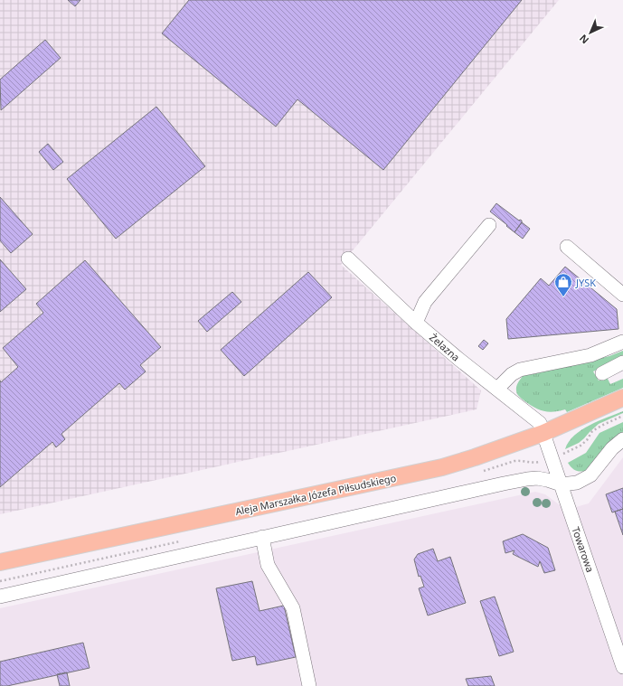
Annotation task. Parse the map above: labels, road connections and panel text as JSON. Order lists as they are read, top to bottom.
{
  "streets": {
    "main road": ["Aleja Marszałka Józefa Piłsudskiego"],
    "street": ["Żelazna", "Towarowa"]
  },
  "crossings": [
    ["Żelazna", "Aleja Marszałka Józefa Piłsudskiego"],
    ["Żelazna", "Towarowa"],
    ["Aleja Marszałka Józefa Piłsudskiego", "Towarowa"]
  ],
  "places": {
    "shop": ["JYSK"]
  },
  "north": "bottom left"
}
